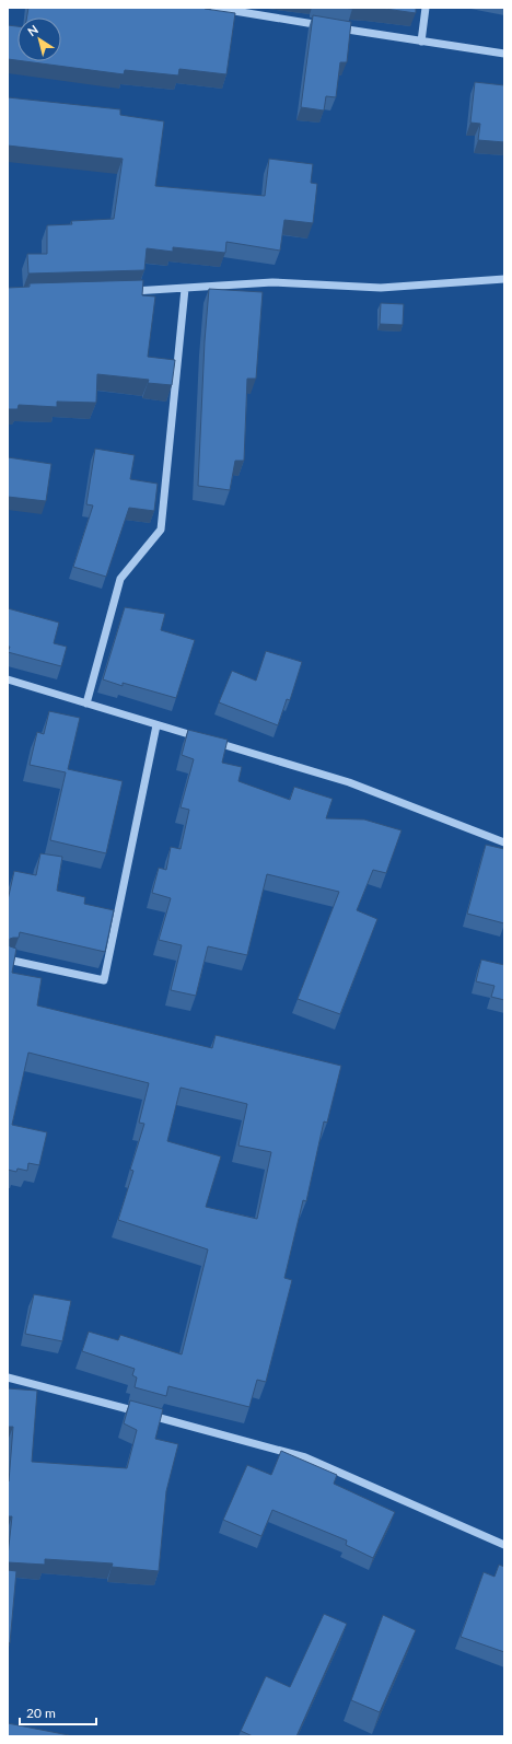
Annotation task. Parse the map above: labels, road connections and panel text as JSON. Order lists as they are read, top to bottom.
{
  "scale_bar": "20 m",
  "north": "top left"
}
